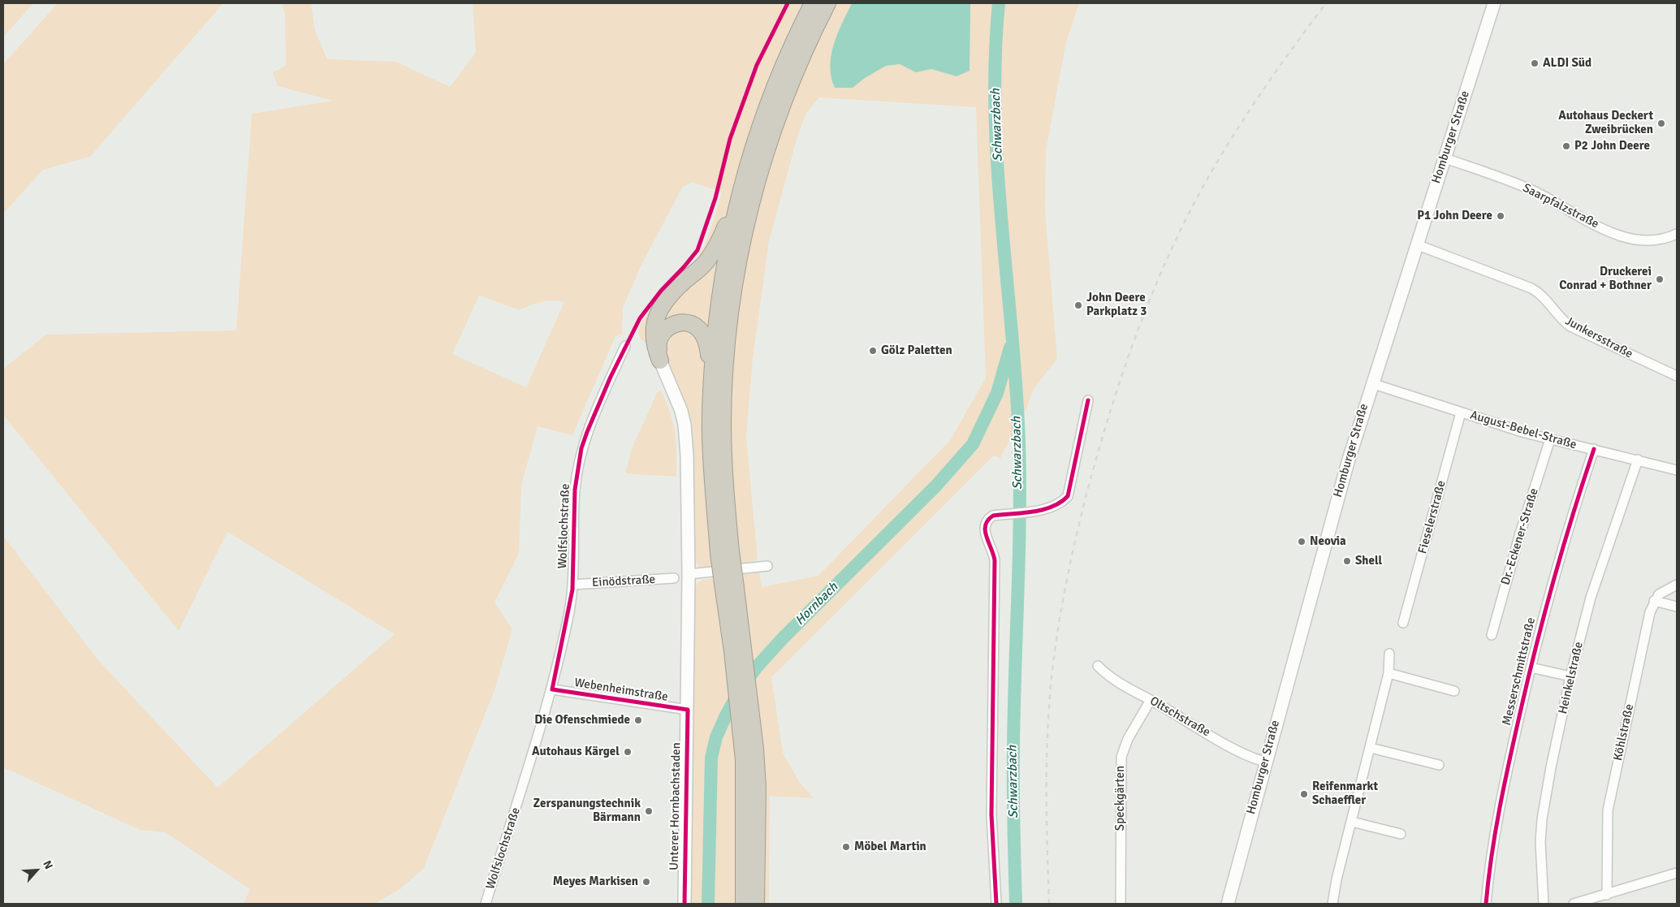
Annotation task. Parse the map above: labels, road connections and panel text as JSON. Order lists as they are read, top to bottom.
{
  "streets": {
    "main road": ["Homburger Straße", "Unterer Hornbachstaden"],
    "street": [
      "Saarpfalzstraße",
      "Junkersstraße",
      "August-Bebel-Straße",
      "Fieselerstraße",
      "Wolfslochstraße",
      "Dr.-Eckener-Straße",
      "Einödstraße",
      "Messerschmittstraße",
      "Heinkelstraße",
      "Webenheimstraße",
      "Oltschstraße",
      "Köhlstraße",
      "Speckgärten"
    ]
  },
  "crossings": [
    ["Homburger Straße", "Saarpfalzstraße"],
    ["Homburger Straße", "Junkersstraße"],
    ["Homburger Straße", "August-Bebel-Straße"],
    ["Homburger Straße", "Oltschstraße"],
    ["August-Bebel-Straße", "Fieselerstraße"],
    ["August-Bebel-Straße", "Dr.-Eckener-Straße"],
    ["August-Bebel-Straße", "Messerschmittstraße"],
    ["August-Bebel-Straße", "Heinkelstraße"],
    ["Wolfslochstraße", "Einödstraße"],
    ["Wolfslochstraße", "Webenheimstraße"],
    ["Webenheimstraße", "Unterer Hornbachstaden"],
    ["Oltschstraße", "Speckgärten"]
  ],
  "water": ["Schwarzbach", "Hornbach"],
  "places": [
    "ALDI Süd",
    "Autohaus Deckert Zweibrücken",
    "P2 John Deere",
    "P1 John Deere",
    "Druckerei Conrad + Bothner",
    "John Deere Parkplatz 3",
    "Gölz Paletten",
    "Neovia",
    "Shell",
    "Die Ofenschmiede",
    "Autohaus Kärgel",
    "Reifenmarkt Schaeffler",
    "Zerspanungstechnik Bärmann",
    "Möbel Martin",
    "Meyes Markisen"
  ],
  "north": "top right"
}
